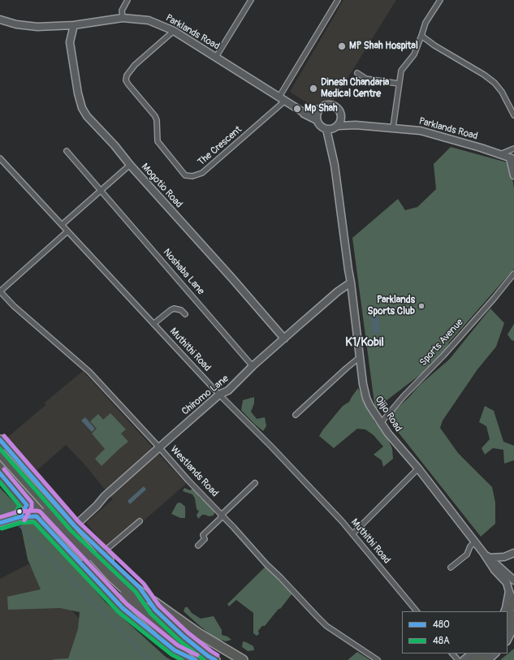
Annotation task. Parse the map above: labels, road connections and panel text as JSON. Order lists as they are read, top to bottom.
{
  "streets": {
    "main road": [
      "Parklands Road",
      "Mogotio Road",
      "Chiromo Lane",
      "Ojijo Road"
    ],
    "street": [
      "The Crescent",
      "Noshaba Lane",
      "Sports Avenue",
      "Muthithi Road",
      "Westlands Road"
    ]
  },
  "crossings": [
    ["Parklands Road", "The Crescent"],
    ["Parklands Road", "Mogotio Road"],
    ["Parklands Road", "Ojijo Road"],
    ["Mogotio Road", "Chiromo Lane"],
    ["Noshaba Lane", "Chiromo Lane"],
    ["Sports Avenue", "Ojijo Road"],
    ["Muthithi Road", "Chiromo Lane"],
    ["Chiromo Lane", "Ojijo Road"],
    ["Chiromo Lane", "Westlands Road"]
  ],
  "districts": ["K1/Kobil"],
  "places": [
    "MP Shah Hospital",
    "Dinesh Chandaria Medical Centre",
    "Mp Shah",
    "Parklands Sports Club"
  ],
  "lines": ["transit line 48O", "transit line 48A"],
  "legend": ["48O", "48A"]
}
